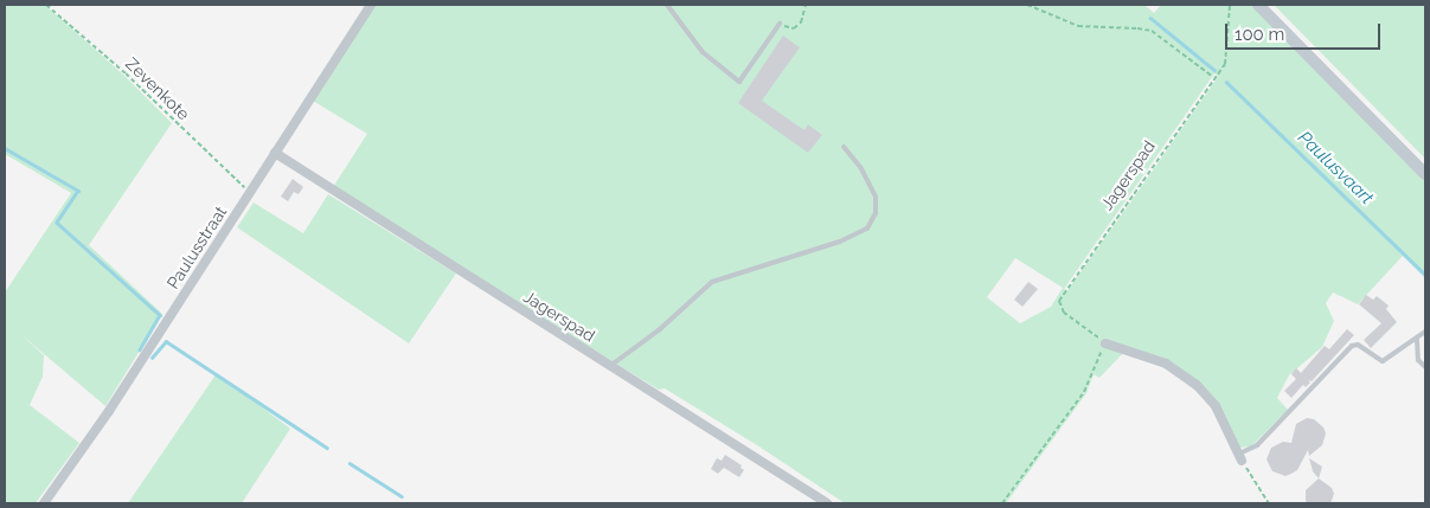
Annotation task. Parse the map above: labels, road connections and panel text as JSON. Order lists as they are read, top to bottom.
{
  "streets": {
    "street": ["Jagerspad", "Paulusstraat"],
    "path": ["Zevenkote"]
  },
  "crossings": [
    ["Zevenkote", "Paulusstraat"],
    ["Jagerspad", "Paulusstraat"]
  ],
  "water": ["Paulusvaart"],
  "scale_bar": "100 m"
}
